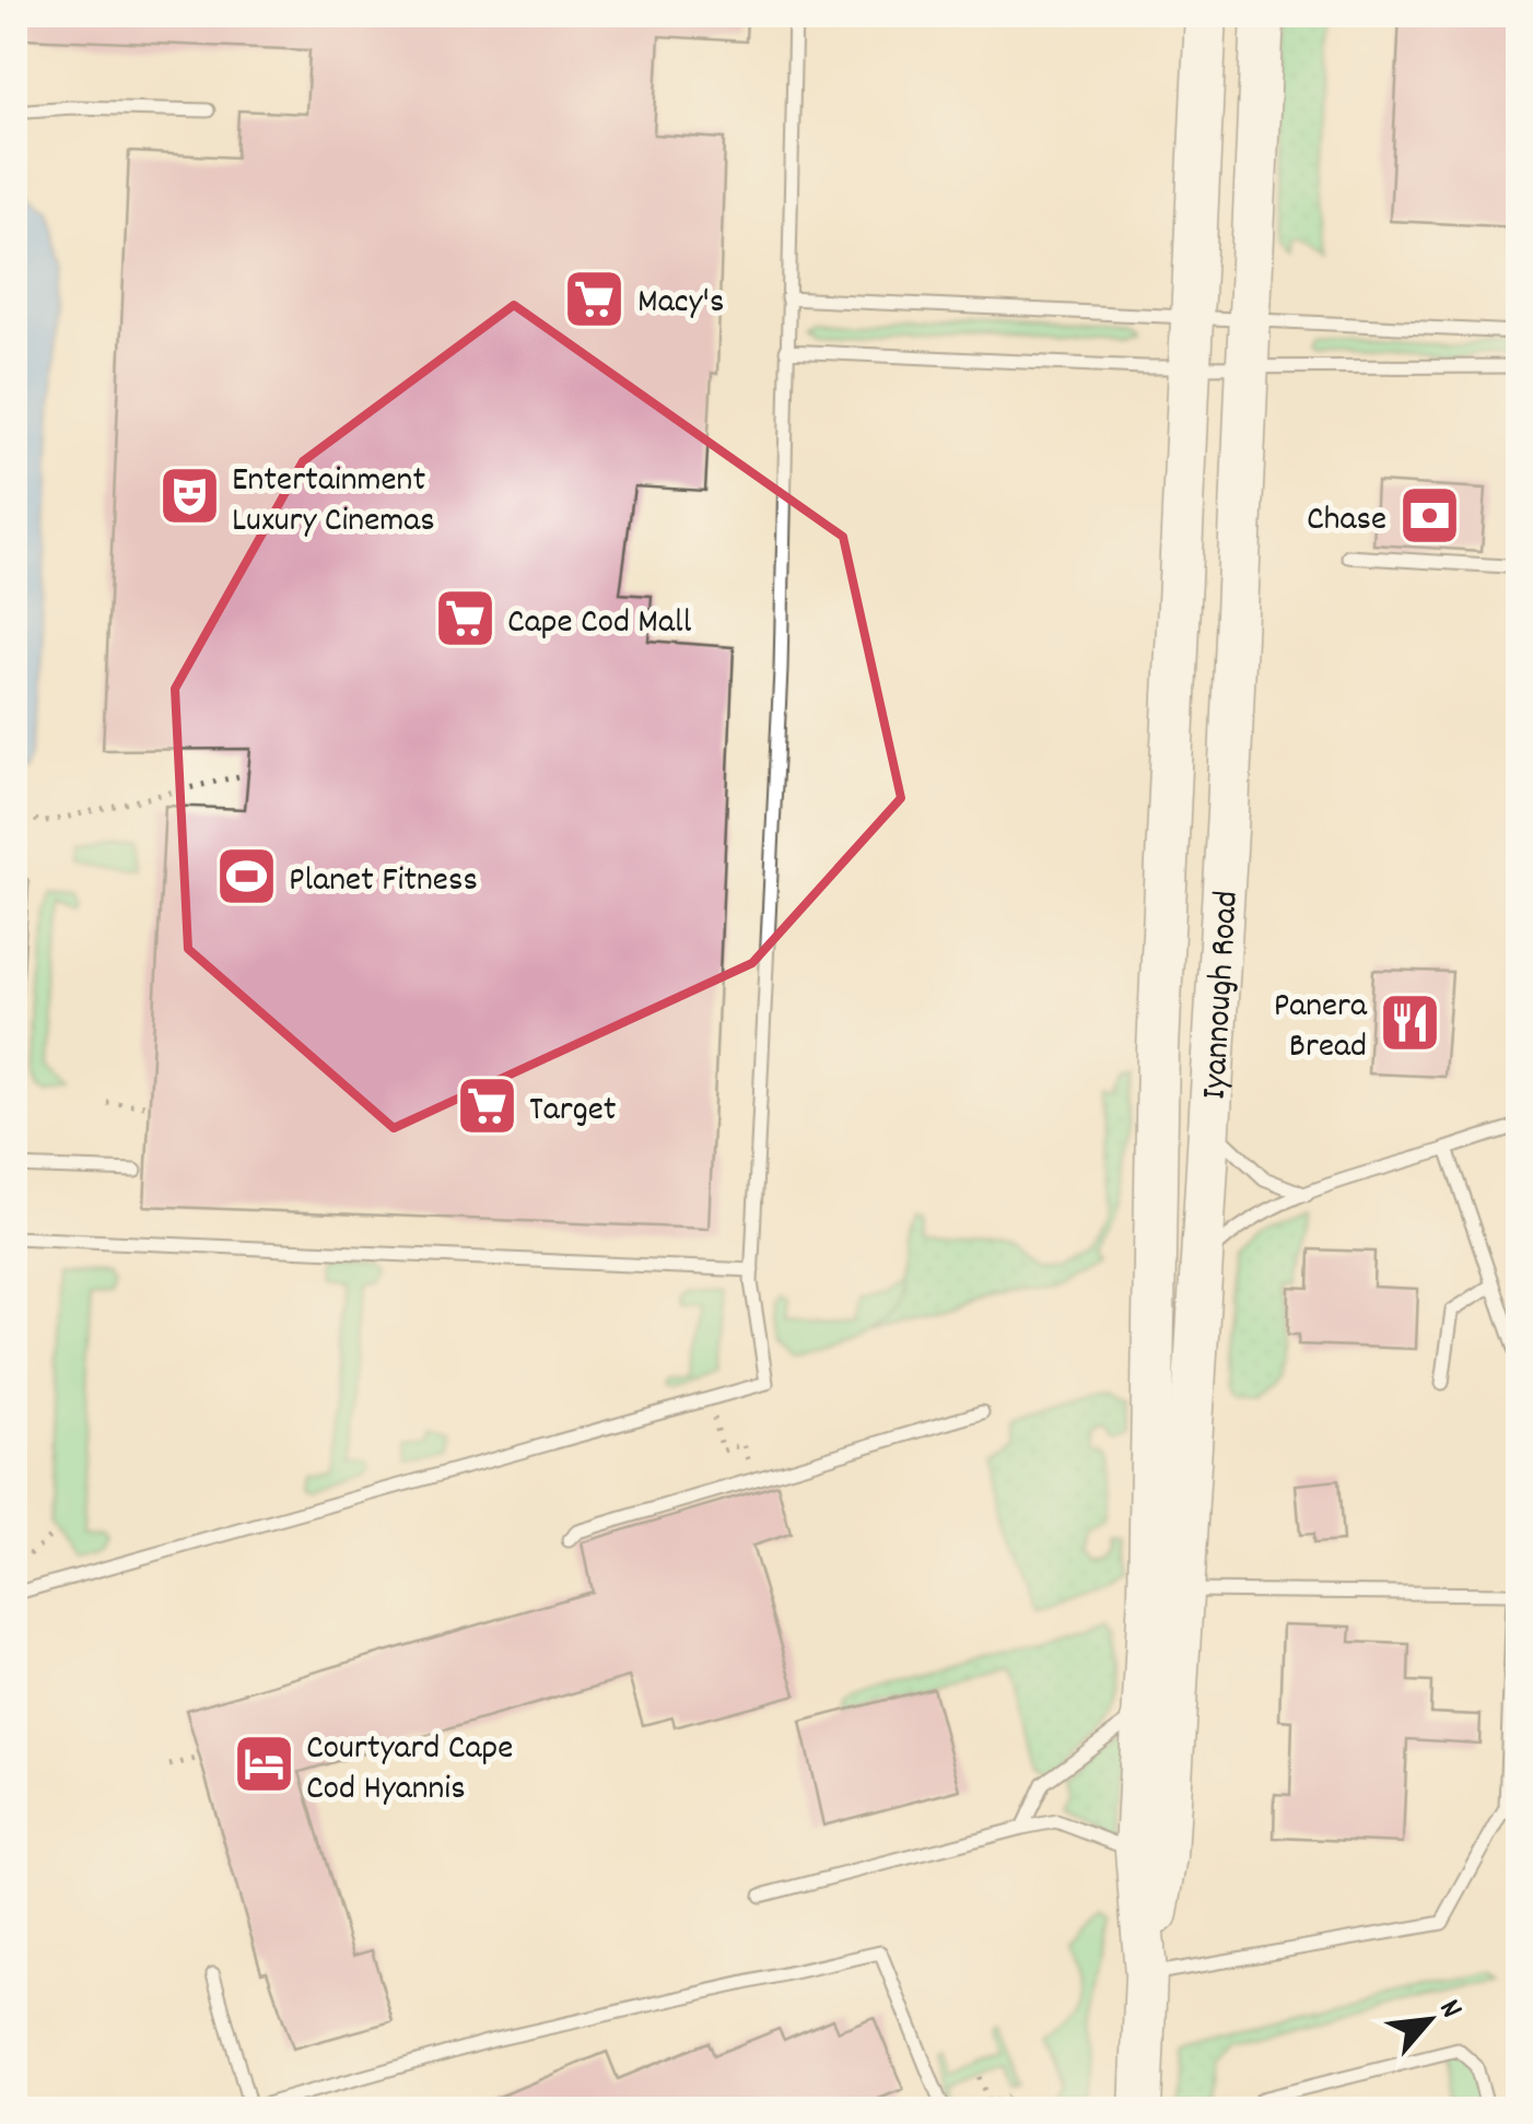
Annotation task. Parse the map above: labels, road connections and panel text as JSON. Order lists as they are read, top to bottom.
{
  "streets": {
    "main road": ["Iyannough Road"]
  },
  "places": {
    "supermarket": ["Macy's", "Cape Cod Mall", "Target"],
    "theatre": ["Entertainment Luxury Cinemas"],
    "bank": ["Chase"],
    "sports": ["Planet Fitness"],
    "restaurant": ["Panera Bread"],
    "hotel": ["Courtyard Cape Cod Hyannis"]
  },
  "north": "top right"
}
